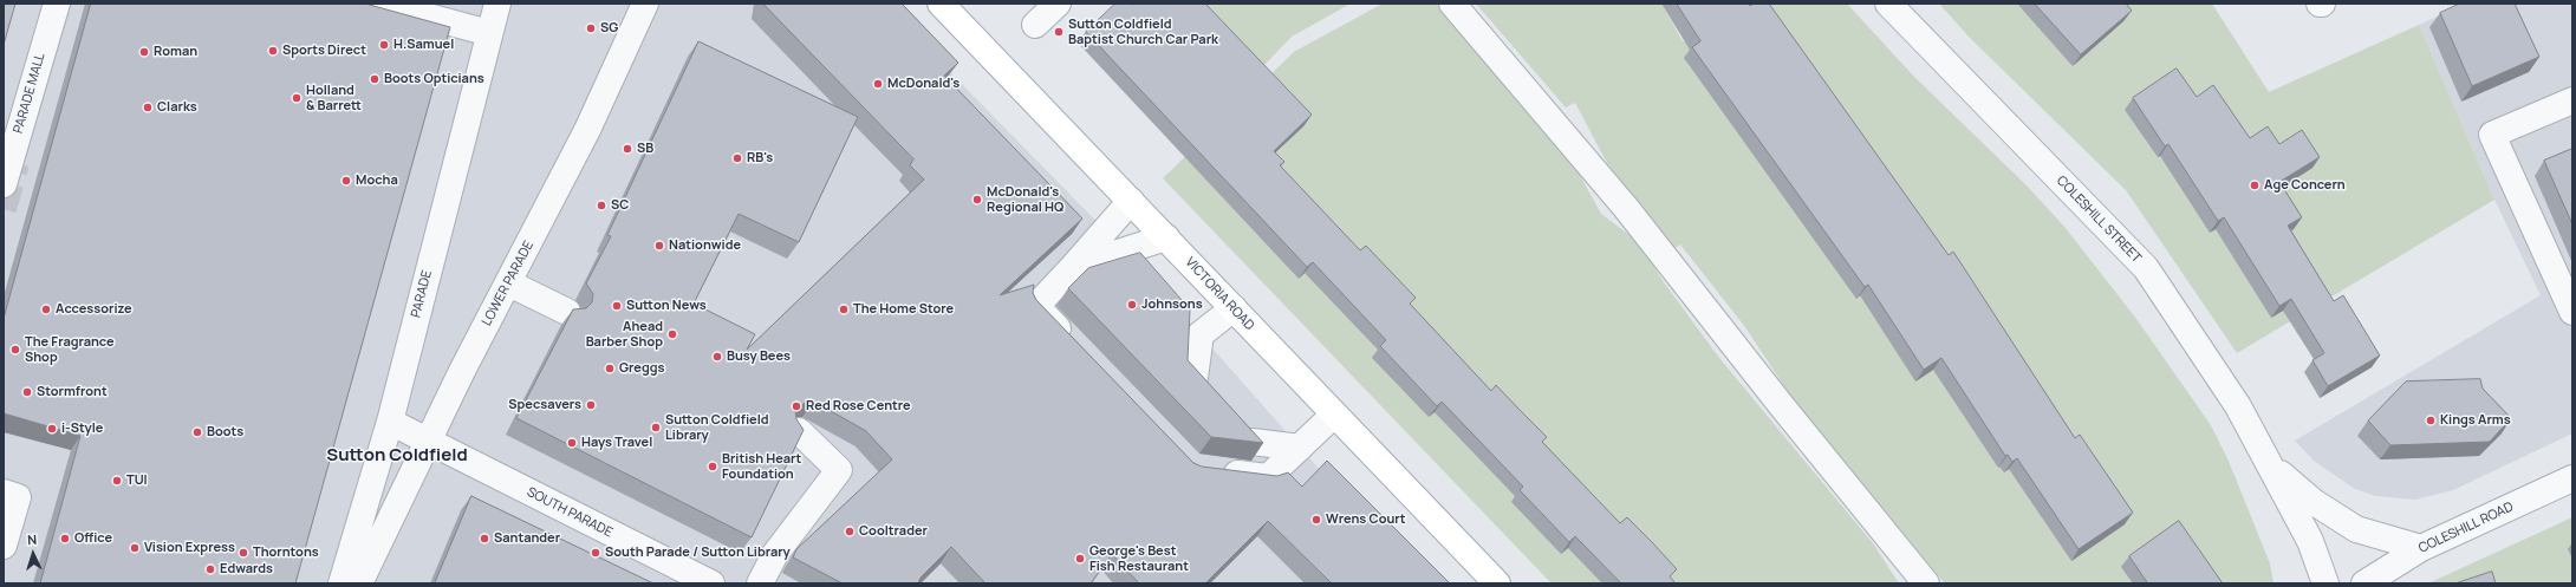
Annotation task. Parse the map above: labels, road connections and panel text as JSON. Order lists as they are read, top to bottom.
{
  "streets": {
    "main road": ["VICTORIA ROAD"],
    "street": [
      "PARADE MALL",
      "COLESHILL STREET",
      "LOWER PARADE",
      "PARADE",
      "SOUTH PARADE",
      "COLESHILL ROAD"
    ]
  },
  "crossings": [
    ["COLESHILL STREET", "COLESHILL ROAD"],
    ["LOWER PARADE", "SOUTH PARADE"],
    ["PARADE", "SOUTH PARADE"]
  ],
  "districts": ["Sutton Coldfield"],
  "places": [
    "SG",
    "Sutton Coldfield Baptist Church Car Park",
    "H.Samuel",
    "Sports Direct",
    "Roman",
    "Boots Opticians",
    "McDonald's",
    "Holland & Barrett",
    "Clarks",
    "SB",
    "RB's",
    "Mocha",
    "Age Concern",
    "McDonald's Regional HQ",
    "SC",
    "Nationwide",
    "Johnsons",
    "Sutton News",
    "Accessorize",
    "The Home Store",
    "Ahead Barber Shop",
    "The Fragrance Shop",
    "Busy Bees",
    "Greggs",
    "Stormfront",
    "Specsavers",
    "Red Rose Centre",
    "Kings Arms",
    "Sutton Coldfield Library",
    "i-Style",
    "Boots",
    "Hays Travel",
    "British Heart Foundation",
    "TUI",
    "Wrens Court",
    "Cooltrader",
    "Office",
    "Santander",
    "Vision Express",
    "Thorntons",
    "South Parade / Sutton Library",
    "George's Best Fish Restaurant",
    "Edwards"
  ],
  "north": "top"
}
